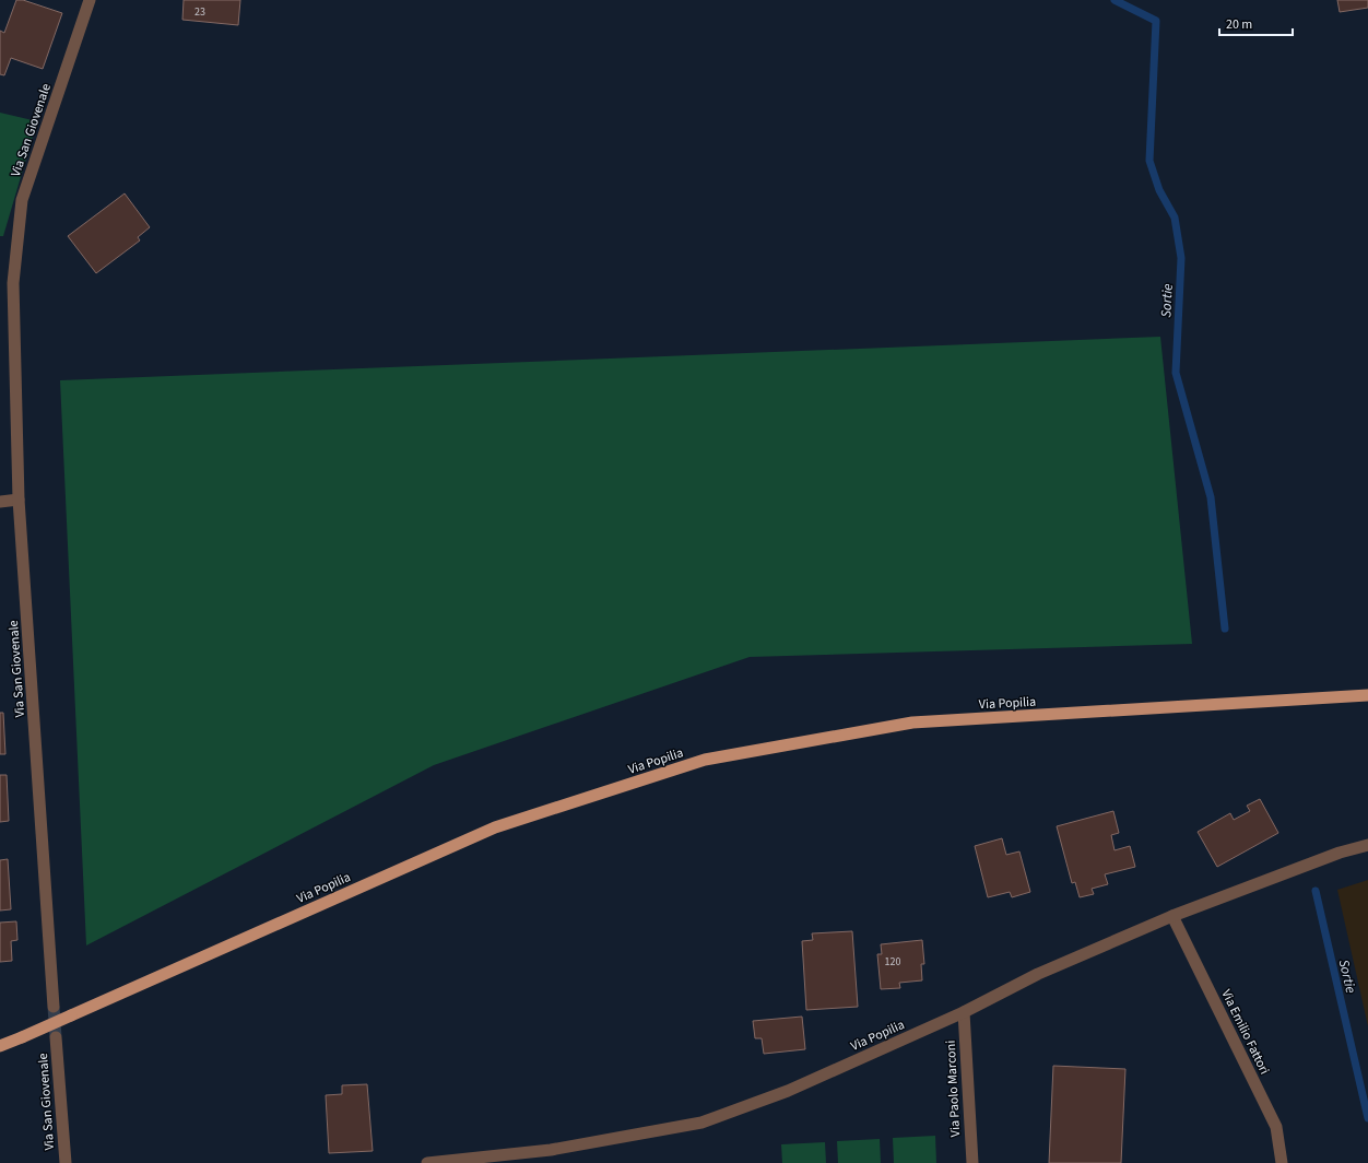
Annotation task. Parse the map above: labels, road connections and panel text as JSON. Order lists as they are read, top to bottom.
{
  "streets": {
    "main road": ["Via Popilia"],
    "street": ["Via San Giovenale", "Via Emilio Fattori", "Via Paolo Marconi"]
  },
  "crossings": [
    ["Via Popilia", "Via Emilio Fattori"],
    ["Via Popilia", "Via Paolo Marconi"]
  ],
  "water": ["Sortie"],
  "house_numbers": ["23", "120"],
  "scale_bar": "20 m"
}
